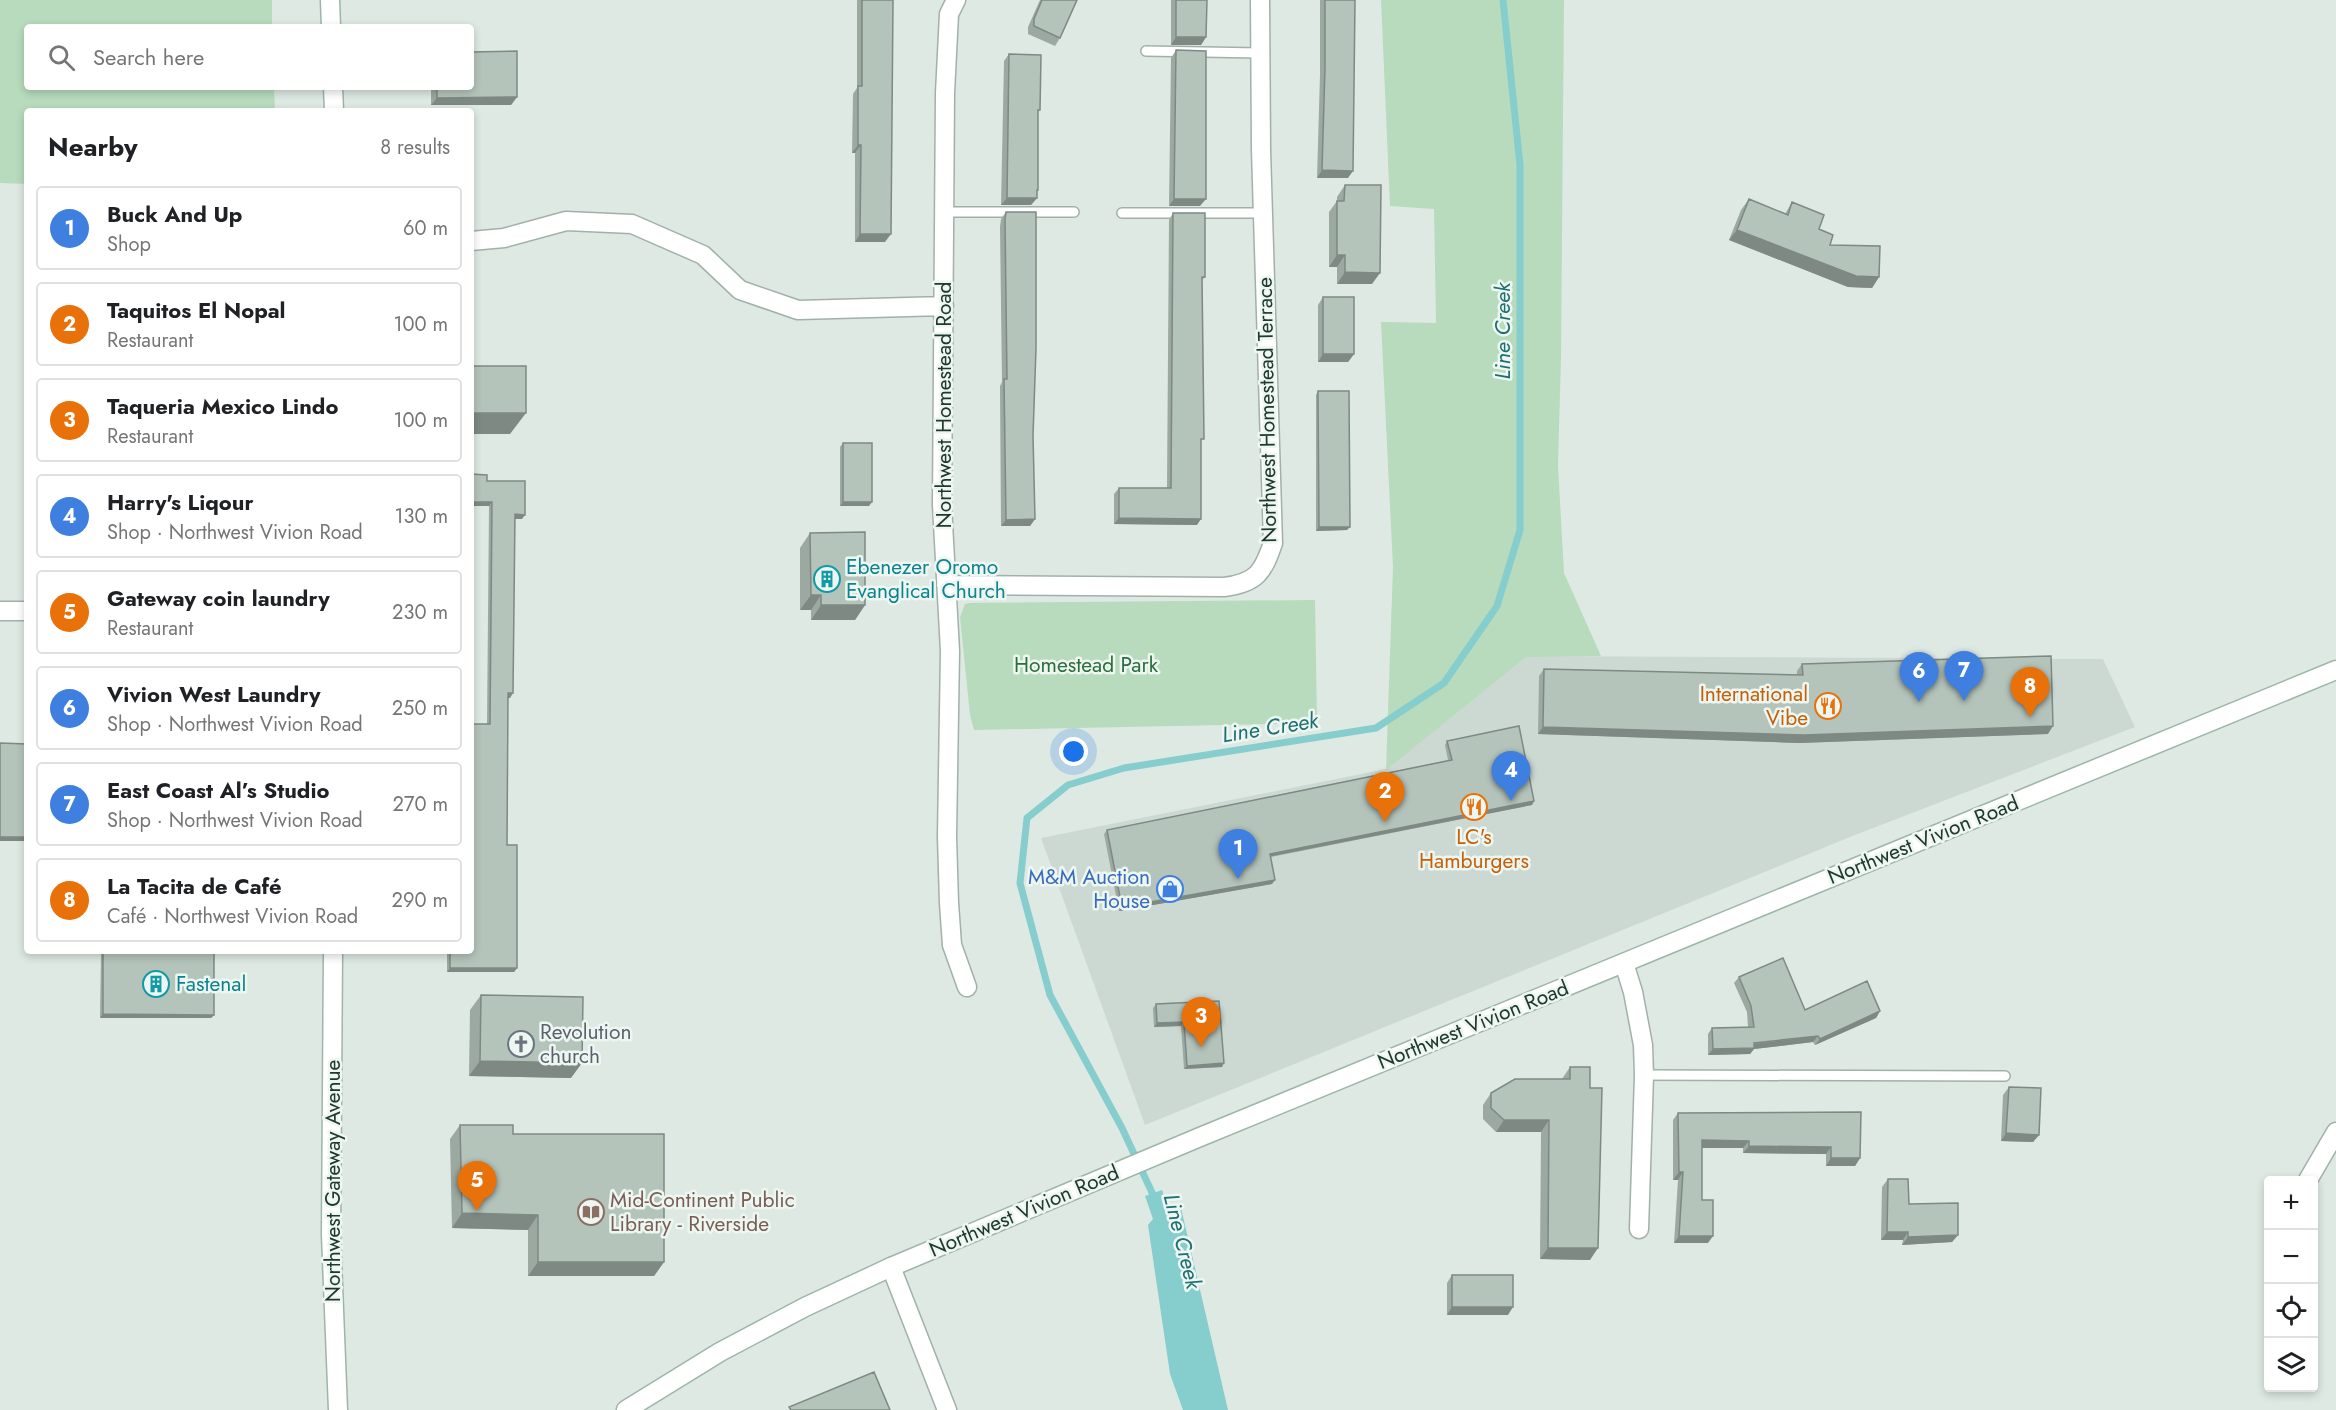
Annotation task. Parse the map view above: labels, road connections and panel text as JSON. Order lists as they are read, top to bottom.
{
  "streets": {
    "street": [
      "Northwest Homestead Road",
      "Northwest Homestead Terrace",
      "Northwest Vivion Road",
      "Northwest Gateway Avenue"
    ]
  },
  "crossings": [
    ["Northwest Homestead Road", "Northwest Homestead Terrace"]
  ],
  "water": ["Line Creek"],
  "parks": ["Homestead Park"],
  "places": {
    "building": ["Ebenezer Oromo Evanglical Church", "Fastenal"],
    "restaurant": ["International Vibe", "LC's Hamburgers"],
    "shop": ["M&M Auction House"],
    "church": ["Revolution church"],
    "library": ["Mid-Continent Public Library - Riverside"]
  },
  "page": {
    "search": "Search here",
    "heading": ["Nearby", "8 results"],
    "list": [
      {
        "mark": "1",
        "name": "Buck And Up",
        "note": "Shop",
        "value": "60 m"
      },
      {
        "mark": "2",
        "name": "Taquitos El Nopal",
        "note": "Restaurant",
        "value": "100 m"
      },
      {
        "mark": "3",
        "name": "Taqueria Mexico Lindo",
        "note": "Restaurant",
        "value": "100 m"
      },
      {
        "mark": "4",
        "name": "Harry's Liqour",
        "note": "Shop · Northwest Vivion Road",
        "value": "130 m"
      },
      {
        "mark": "5",
        "name": "Gateway coin laundry",
        "note": "Restaurant",
        "value": "230 m"
      },
      {
        "mark": "6",
        "name": "Vivion West Laundry",
        "note": "Shop · Northwest Vivion Road",
        "value": "250 m"
      },
      {
        "mark": "7",
        "name": "East Coast Al’s Studio",
        "note": "Shop · Northwest Vivion Road",
        "value": "270 m"
      },
      {
        "mark": "8",
        "name": "La Tacita de Café",
        "note": "Café · Northwest Vivion Road",
        "value": "290 m"
      }
    ],
    "pins": [
      "7",
      "6",
      "8",
      "4",
      "2",
      "1",
      "3",
      "5"
    ],
    "map_buttons": ["+", "−"]
  }
}
